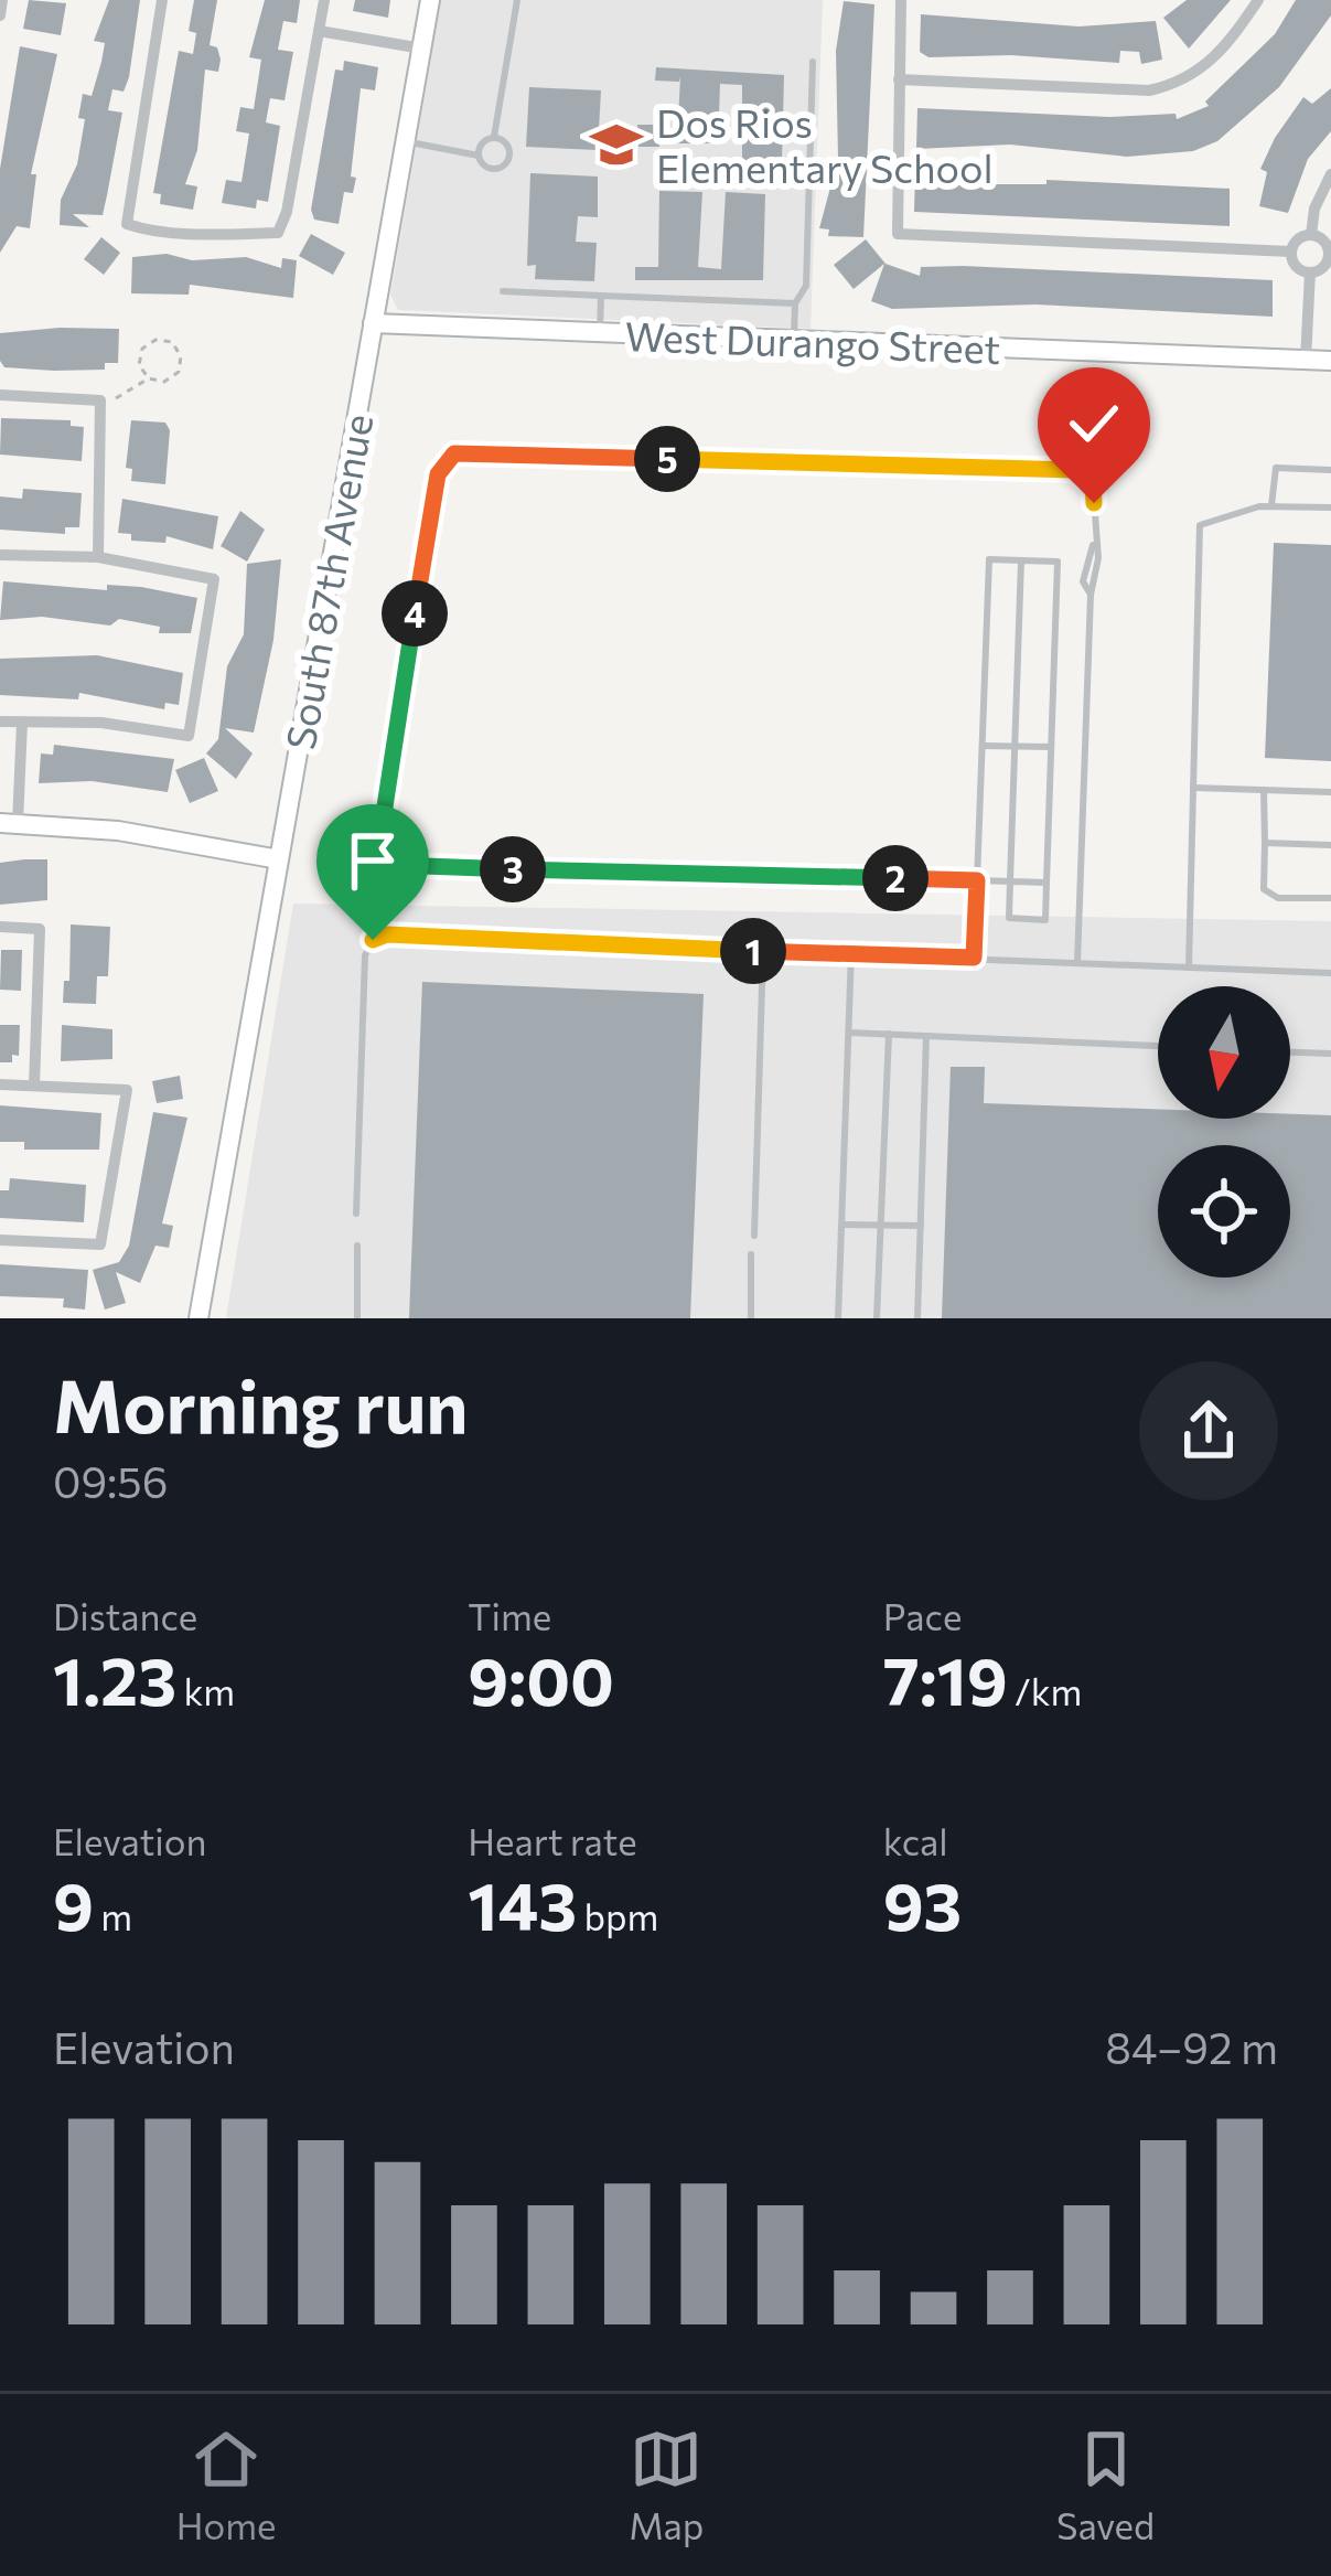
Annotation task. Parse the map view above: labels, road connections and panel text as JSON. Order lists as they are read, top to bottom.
{
  "streets": {
    "street": ["West Durango Street", "South 87th Avenue"]
  },
  "crossings": [
    ["West Durango Street", "South 87th Avenue"]
  ],
  "places": {
    "school or university": ["Dos Rios Elementary School"]
  },
  "north": "bottom",
  "page": {
    "pins": [
      "5",
      "4",
      "3",
      "2",
      "1"
    ],
    "heading": ["Morning run", "09:56"],
    "stats": [
      ["Distance", "1.23 km"],
      ["Time", "9:00"],
      ["Pace", "7:19 /km"],
      ["Elevation", "9 m"],
      ["Heart rate", "143 bpm"],
      ["kcal", "93"]
    ],
    "chart": ["Elevation", "84–92 m"],
    "tabs": ["Home", "Map", "Saved"]
  }
}
